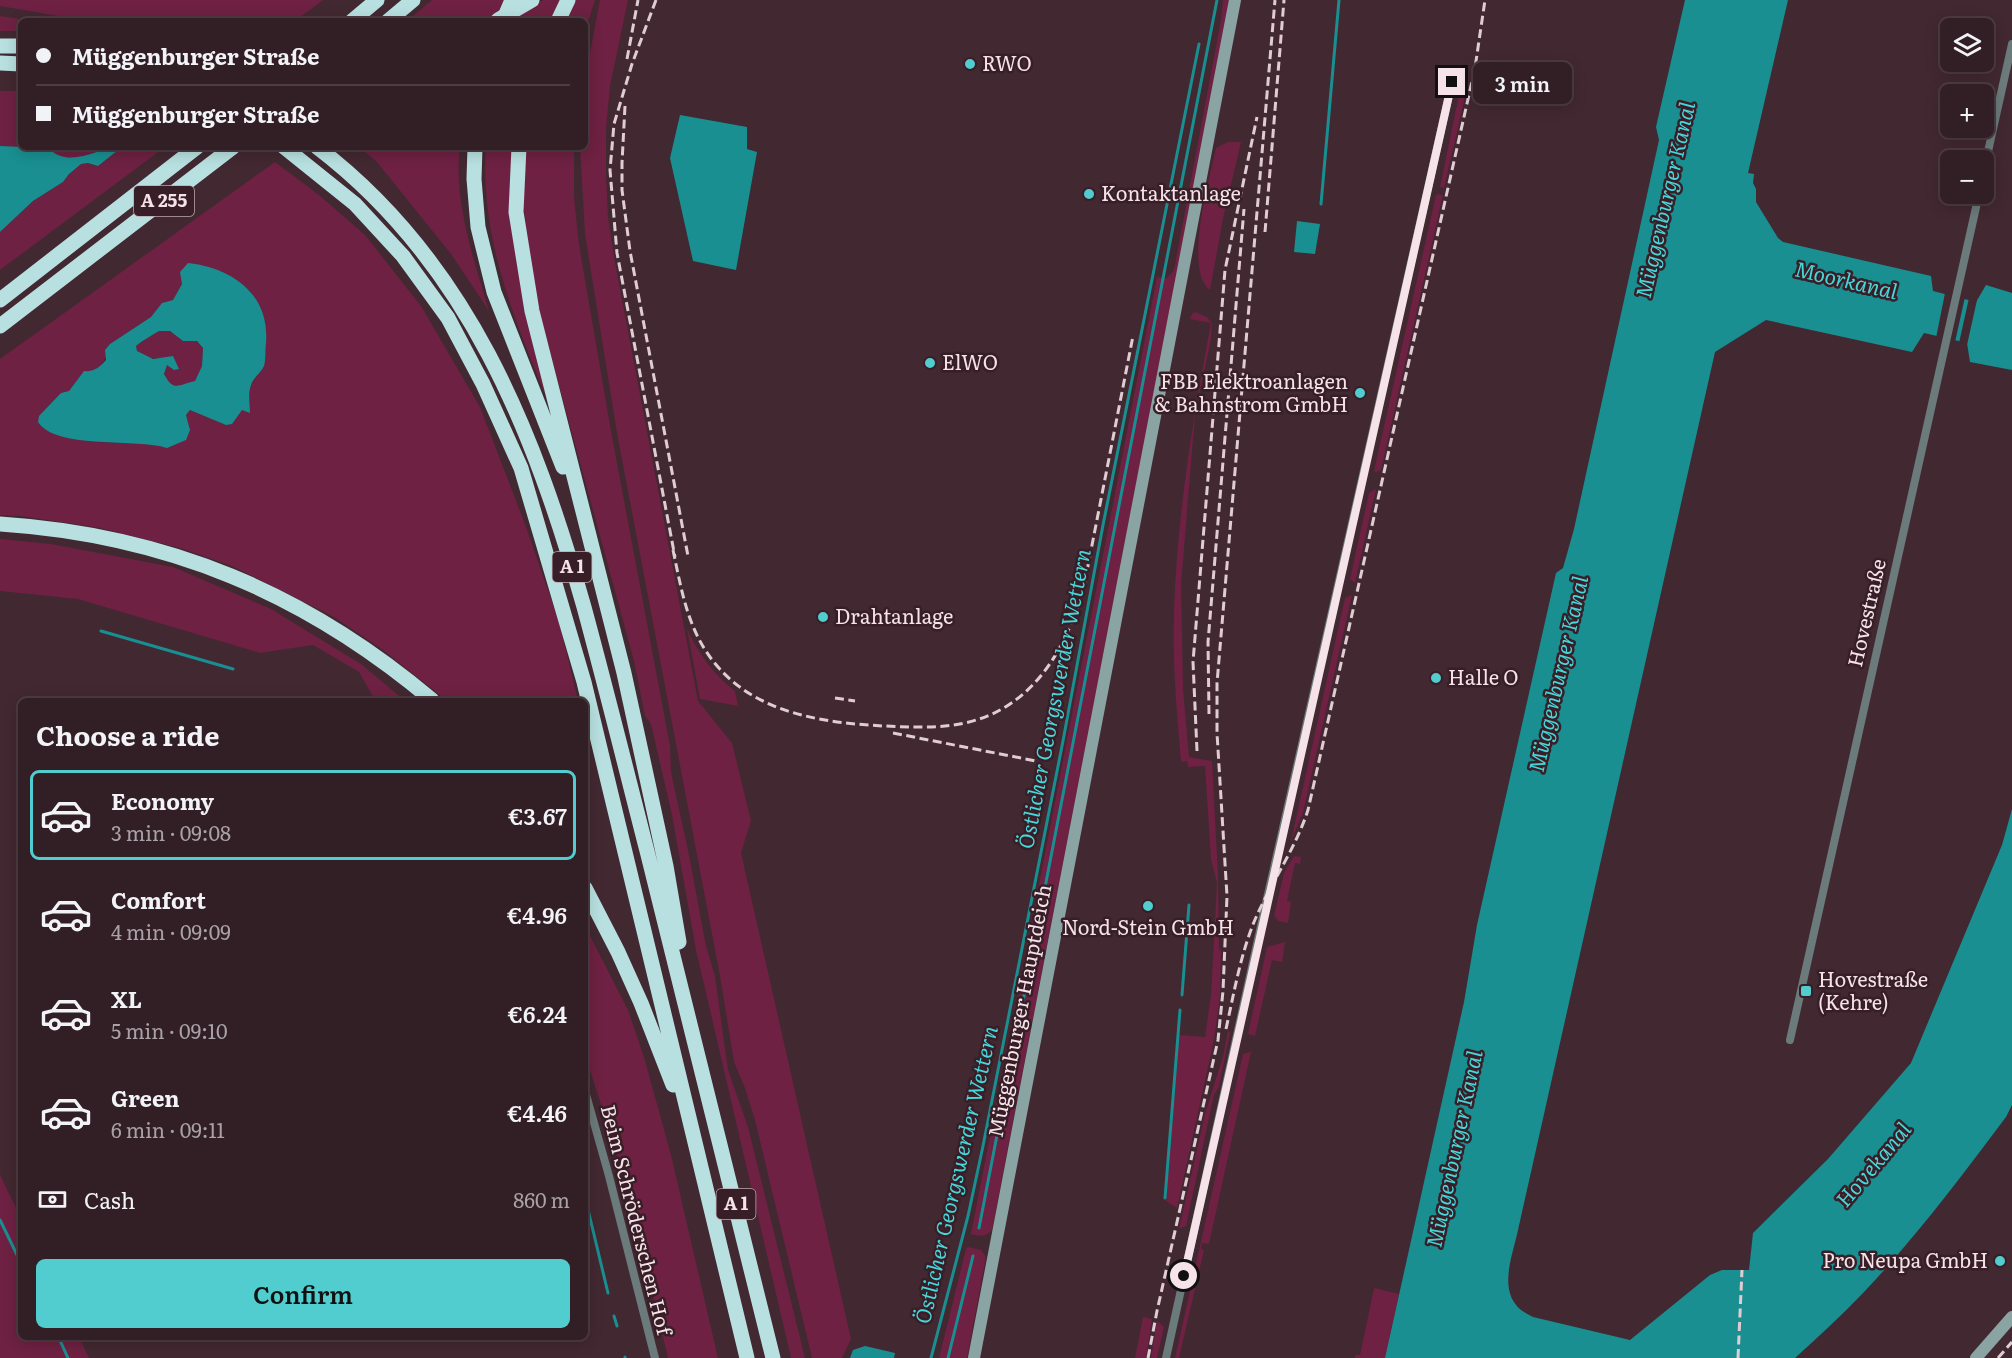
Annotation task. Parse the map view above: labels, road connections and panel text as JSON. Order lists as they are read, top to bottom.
{
  "streets": {
    "highway": ["A 255", "A 1"],
    "street": ["Hovestraße", "Müggenburger Hauptdeich", "Beim Schröderschen Hof"]
  },
  "water": [
    "Müggenburger Kanal",
    "Moorkanal",
    "Östlicher Georgswerder Wettern",
    "Hovekanal"
  ],
  "places": {
    "other": [
      "RWO",
      "Kontaktanlage",
      "ElWO",
      "FBB Elektroanlagen & Bahnstrom GmbH",
      "Drahtanlage",
      "Halle O",
      "Nord-Stein GmbH",
      "Pro Neupa GmbH"
    ],
    "transit": ["Hovestraße (Kehre)"]
  },
  "page": {
    "map_buttons": ["+", "−"],
    "banner": ["Müggenburger Straße", "Müggenburger Straße"],
    "bubble": "3 min",
    "heading": "Choose a ride",
    "list": [
      {
        "name": "Economy",
        "note": "3 min · 09:08",
        "value": "€3.67"
      },
      {
        "name": "Comfort",
        "note": "4 min · 09:09",
        "value": "€4.96"
      },
      {
        "name": "XL",
        "note": "5 min · 09:10",
        "value": "€6.24"
      },
      {
        "name": "Green",
        "note": "6 min · 09:11",
        "value": "€4.46"
      }
    ],
    "pay": ["Cash", "860 m"],
    "buttons": "Confirm"
  }
}
